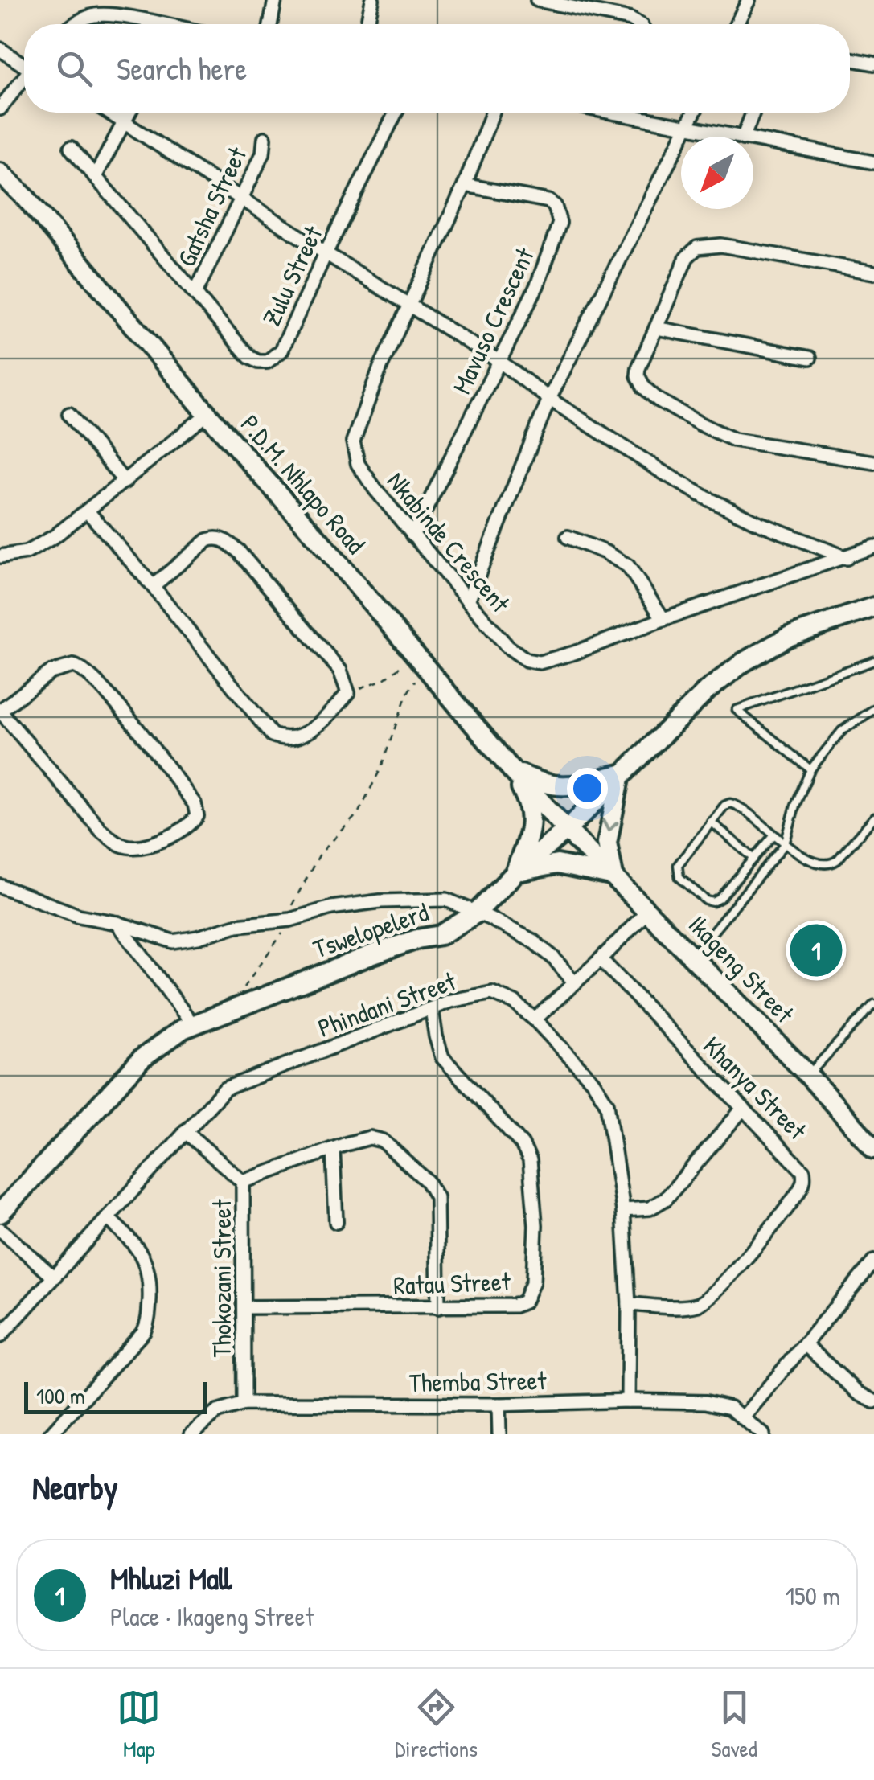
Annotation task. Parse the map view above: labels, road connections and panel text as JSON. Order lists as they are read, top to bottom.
{
  "streets": {
    "street": [
      "Gatsha Street",
      "Zulu Street",
      "Mavuso Crescent",
      "P.D.M. Nhlapo Road",
      "Nkabinde Crescent",
      "Tswelopelerd",
      "Ikageng Street",
      "Phindani Street",
      "Khanya Street",
      "Thokozani Street",
      "Ratau Street",
      "Themba Street"
    ]
  },
  "crossings": [
    ["Gatsha Street", "Zulu Street"],
    ["Mavuso Crescent", "Nkabinde Crescent"],
    ["P.D.M. Nhlapo Road", "Tswelopelerd"],
    ["P.D.M. Nhlapo Road", "Ikageng Street"],
    ["Tswelopelerd", "Ikageng Street"],
    ["Phindani Street", "Khanya Street"],
    ["Phindani Street", "Thokozani Street"],
    ["Phindani Street", "Ratau Street"],
    ["Phindani Street", "Themba Street"],
    ["Thokozani Street", "Ratau Street"],
    ["Thokozani Street", "Themba Street"]
  ],
  "scale_bar": "100 m",
  "north": "bottom left",
  "page": {
    "search": "Search here",
    "pins": "1",
    "scale": "100 m",
    "heading": "Nearby",
    "list": [
      {
        "mark": "1",
        "name": "Mhluzi Mall",
        "note": "Place · Ikageng Street",
        "value": "150 m"
      }
    ],
    "nav": ["Map", "Directions", "Saved"]
  }
}
